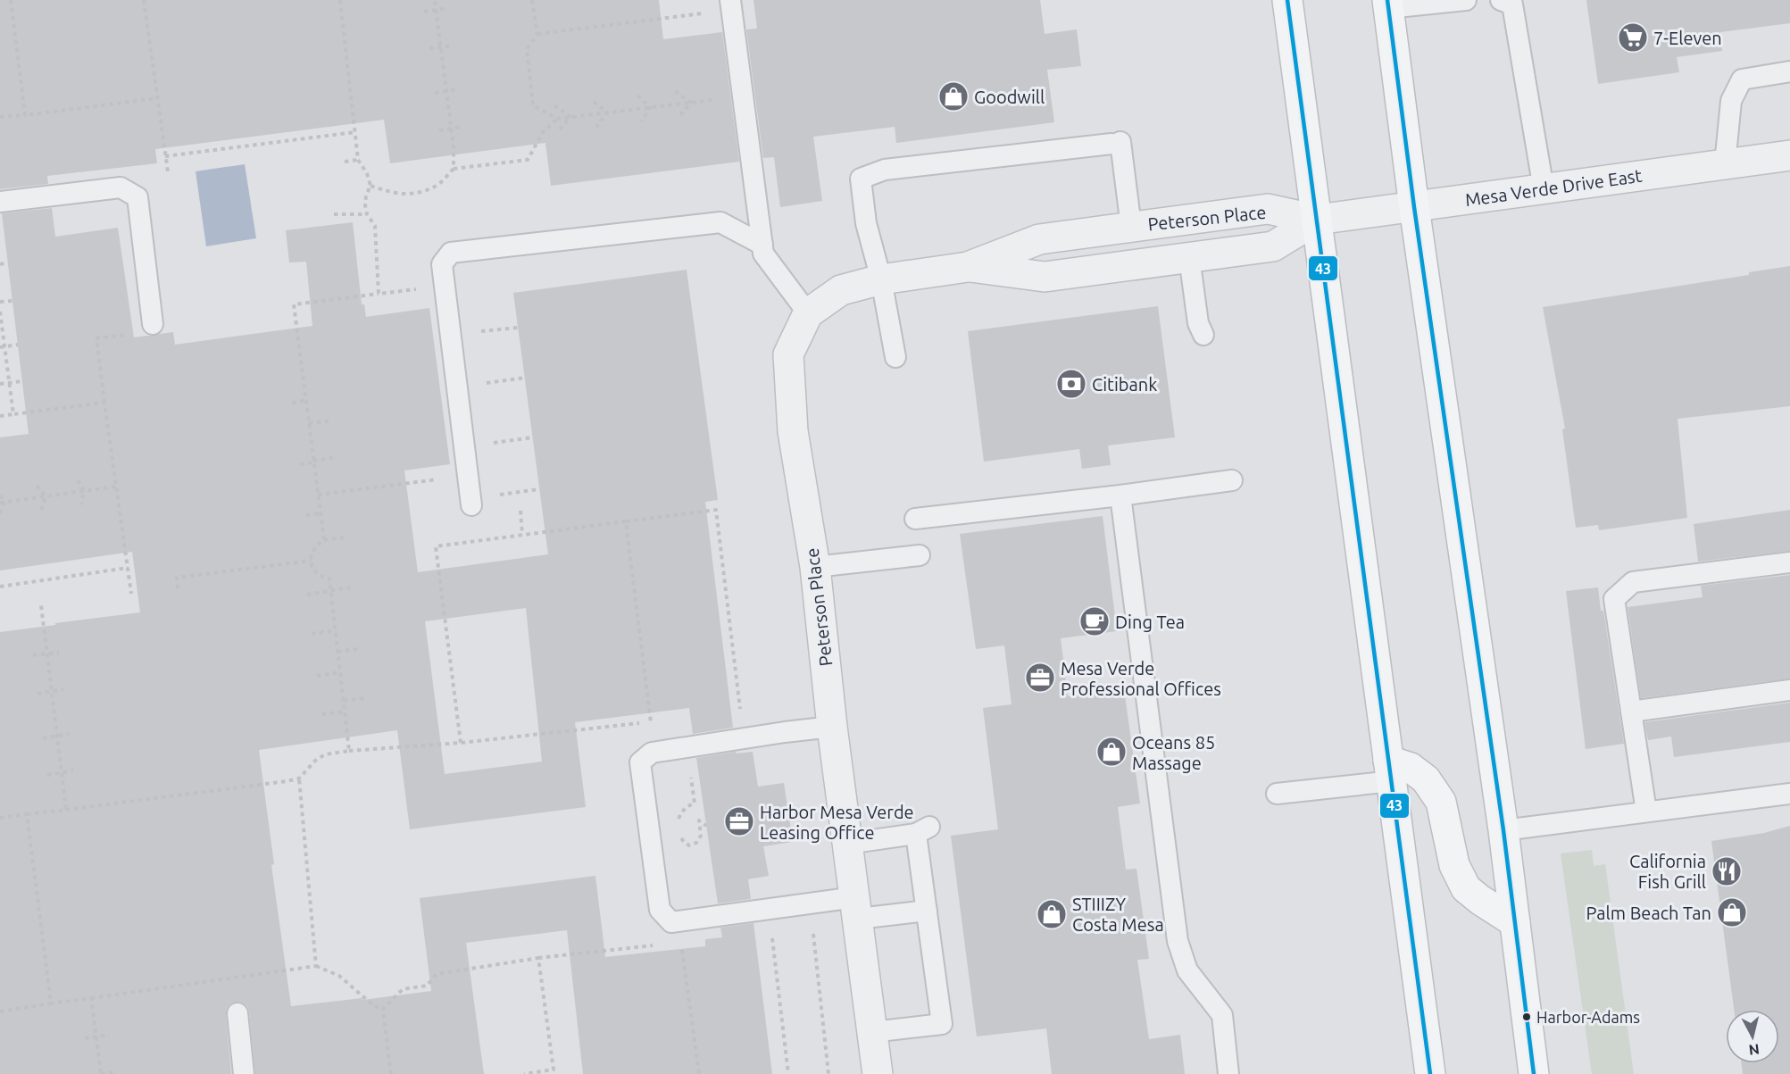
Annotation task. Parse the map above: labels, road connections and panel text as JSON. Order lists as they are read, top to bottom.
{
  "streets": {
    "street": ["Mesa Verde Drive East", "Peterson Place"]
  },
  "crossings": [
    ["Mesa Verde Drive East", "Peterson Place"]
  ],
  "places": {
    "supermarket": ["7-Eleven"],
    "shop": [
      "Goodwill",
      "Oceans 85 Massage",
      "Palm Beach Tan",
      "STIIIZY Costa Mesa"
    ],
    "bank": ["Citibank"],
    "cafe": ["Ding Tea"],
    "office": ["Mesa Verde Professional Offices", "Harbor Mesa Verde Leasing Office"],
    "restaurant": ["California Fish Grill"],
    "other": ["Harbor-Adams"]
  },
  "lines": ["transit line 43"],
  "north": "bottom"
}
